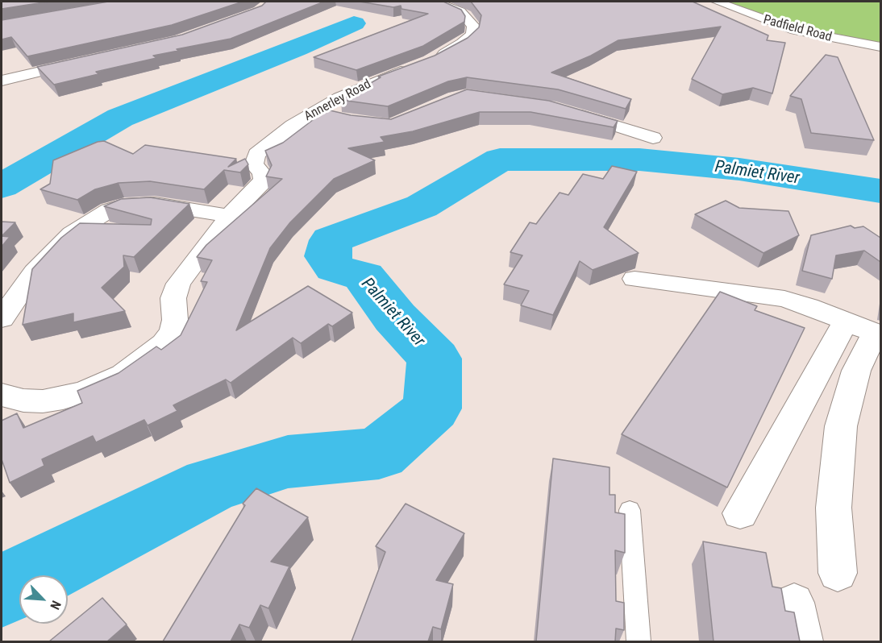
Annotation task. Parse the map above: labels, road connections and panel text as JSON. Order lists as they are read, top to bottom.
{
  "streets": {
    "street": ["Padfield Road", "Annerley Road"]
  },
  "water": ["Palmiet River"],
  "north": "bottom right"
}
